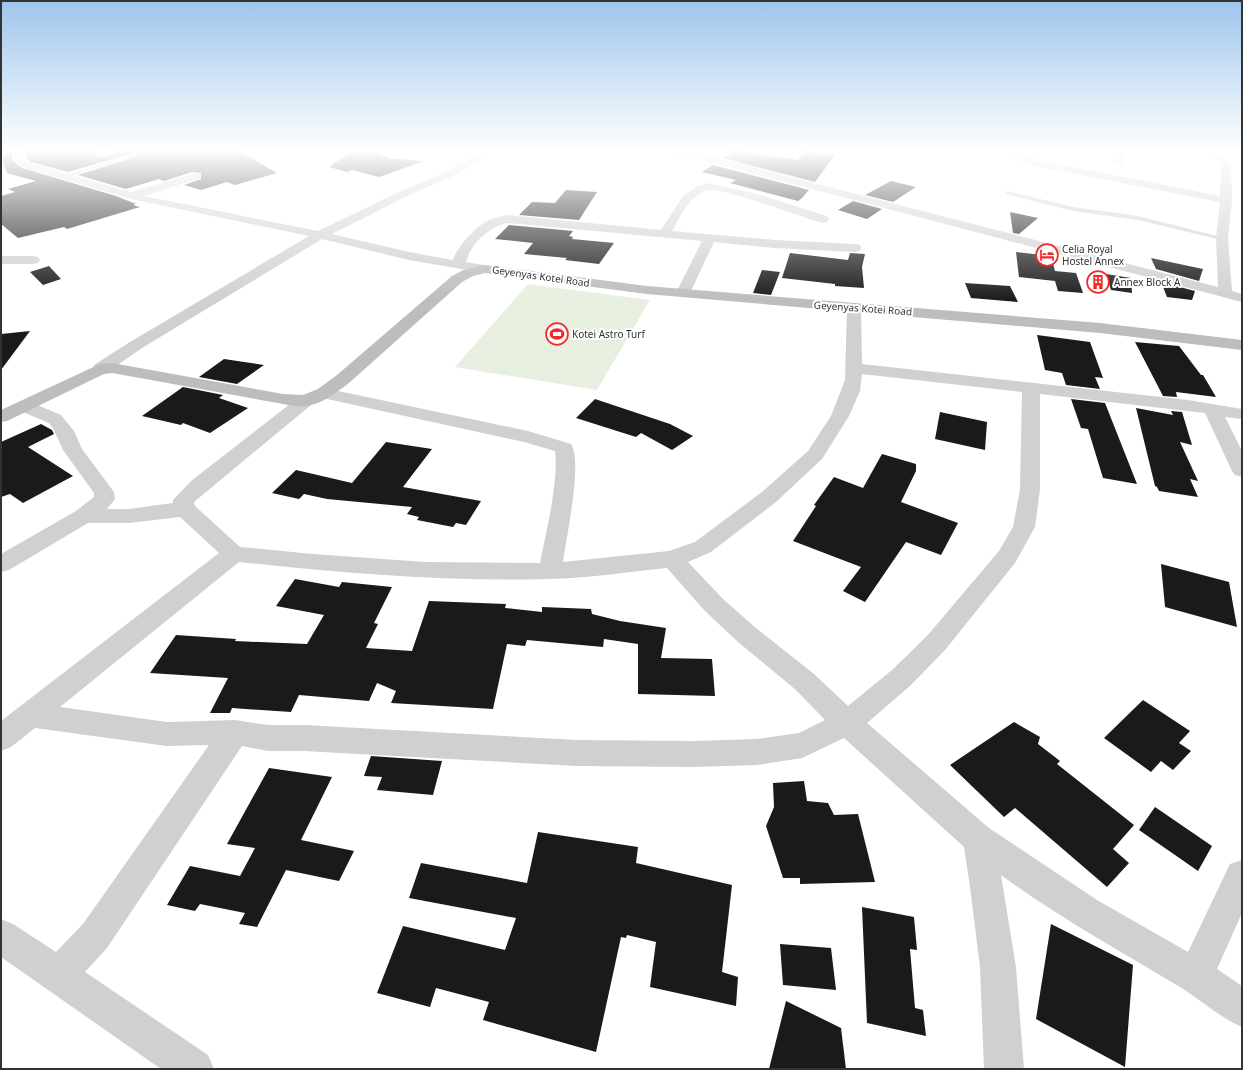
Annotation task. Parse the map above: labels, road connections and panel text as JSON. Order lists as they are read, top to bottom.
{
  "streets": {
    "street": ["Geyenyas Kotei Road"]
  },
  "places": {
    "hotel": ["Celia Royal Hostel Annex"],
    "building": ["Annex Block A"],
    "sports": ["Kotei Astro Turf"]
  }
}
